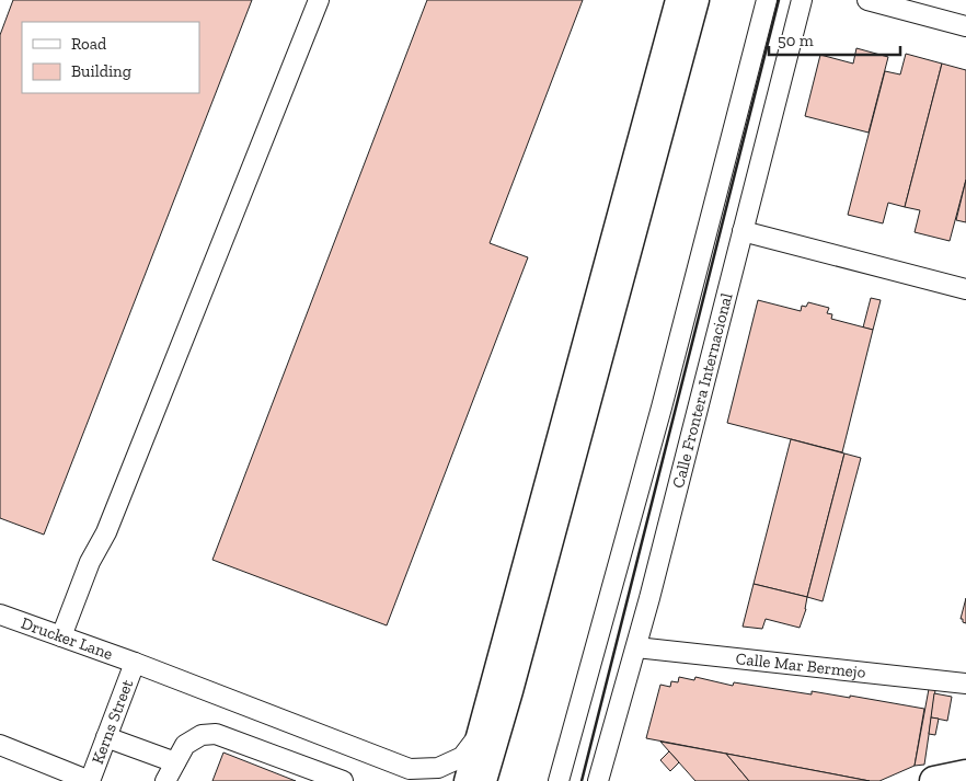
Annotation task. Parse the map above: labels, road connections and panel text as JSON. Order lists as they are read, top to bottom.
{
  "streets": {
    "street": [
      "Calle Frontera Internacional",
      "Drucker Lane",
      "Calle Mar Bermejo",
      "Kerns Street"
    ]
  },
  "crossings": [
    ["Calle Frontera Internacional", "Calle Mar Bermejo"],
    ["Drucker Lane", "Kerns Street"]
  ],
  "legend": ["Road", "Building"],
  "scale_bar": "50 m"
}
